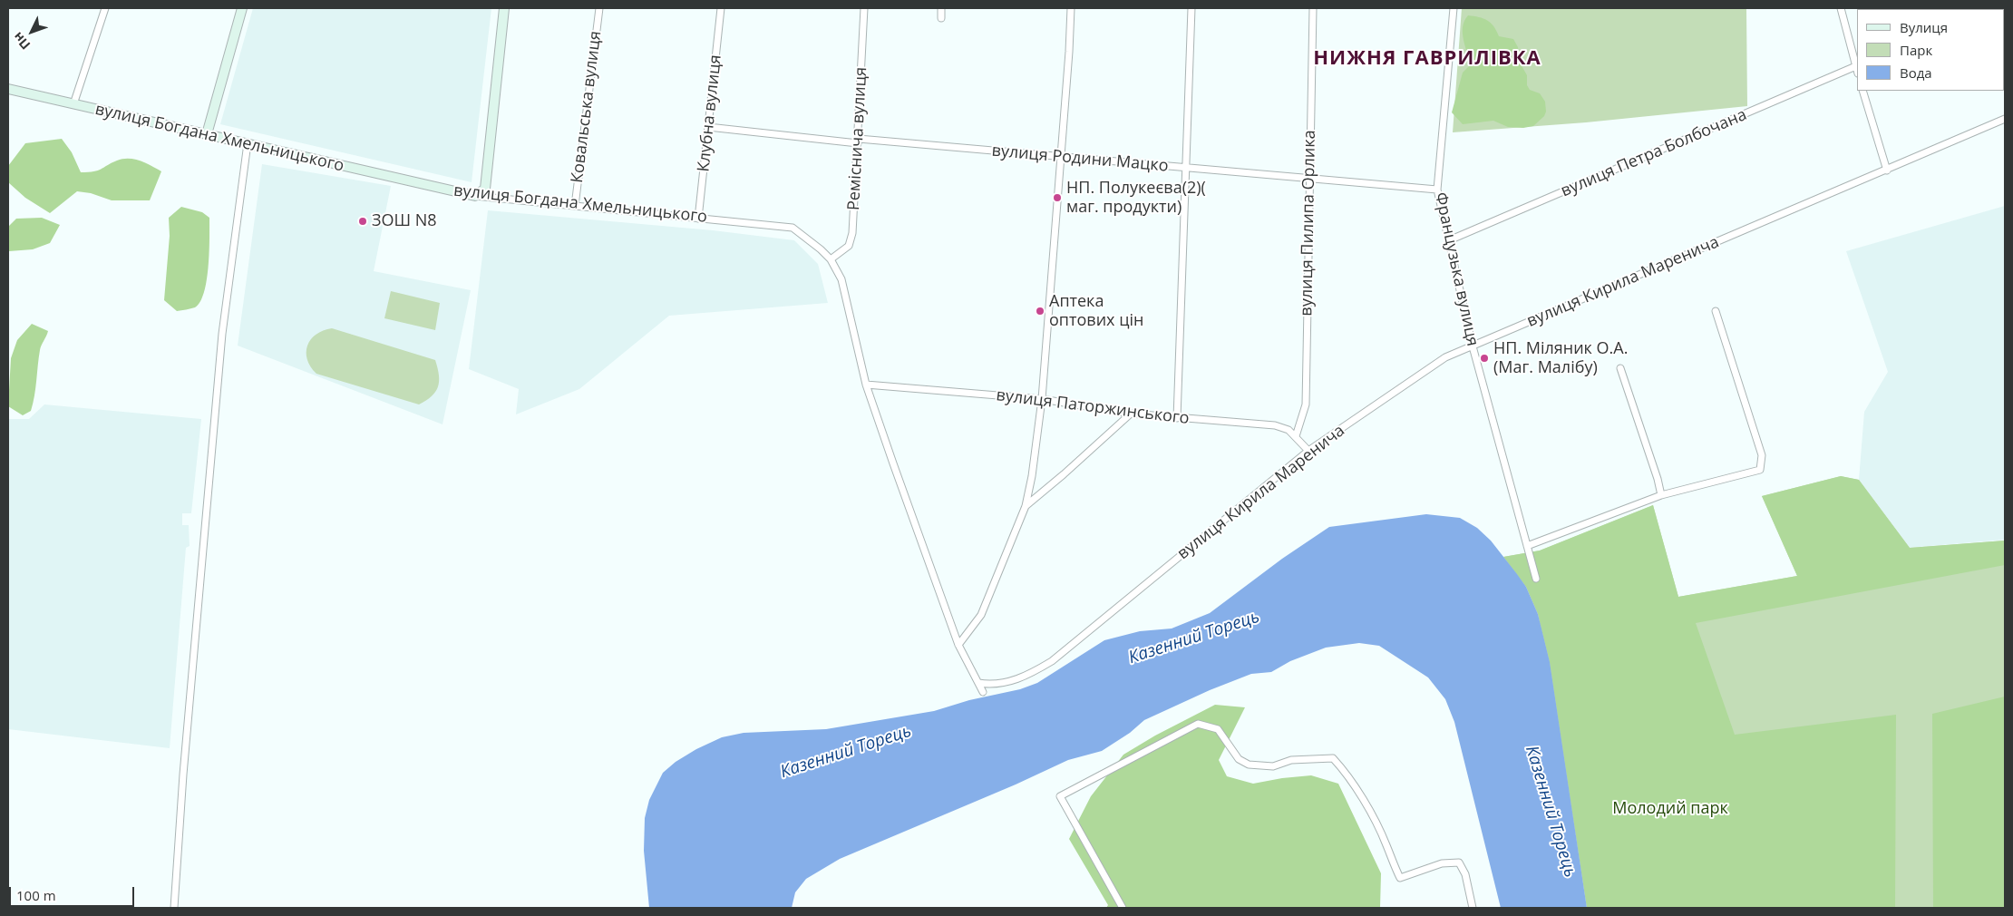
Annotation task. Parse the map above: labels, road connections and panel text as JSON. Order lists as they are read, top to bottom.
{
  "streets": {
    "street": [
      "Ковальська вулиця",
      "Клубна вулиця",
      "вулиця Богдана Хмельницького",
      "Реміснича вулиця",
      "вулиця Петра Болбочана",
      "вулиця Родини Мацко",
      "вулиця Пилипа Орлика",
      "Французька вулиця",
      "вулиця Кирила Маренича",
      "вулиця Паторжинського"
    ]
  },
  "crossings": [
    ["Ковальська вулиця", "вулиця Богдана Хмельницького"],
    ["Клубна вулиця", "вулиця Богдана Хмельницького"],
    ["Клубна вулиця", "вулиця Родини Мацко"],
    ["вулиця Богдана Хмельницького", "Реміснича вулиця"],
    ["вулиця Богдана Хмельницького", "вулиця Кирила Маренича"],
    ["вулиця Богдана Хмельницького", "вулиця Паторжинського"],
    ["Реміснича вулиця", "вулиця Родини Мацко"],
    ["вулиця Петра Болбочана", "Французька вулиця"],
    ["вулиця Родини Мацко", "вулиця Пилипа Орлика"],
    ["вулиця Родини Мацко", "Французька вулиця"],
    ["вулиця Пилипа Орлика", "вулиця Паторжинського"],
    ["Французька вулиця", "вулиця Кирила Маренича"],
    ["вулиця Кирила Маренича", "вулиця Паторжинського"]
  ],
  "districts": ["НИЖНЯ ГАВРИЛІВКА"],
  "water": ["Казенний Торець"],
  "parks": ["Молодий парк"],
  "places": [
    "НП. Полукеєва(2)( маг. продукти)",
    "ЗОШ N8",
    "Аптека оптових цін",
    "НП. Міляник О.А. (Маг. Малібу)"
  ],
  "legend": ["Вулиця", "Парк", "Вода"],
  "scale_bar": "100 m",
  "north": "bottom left"
}
